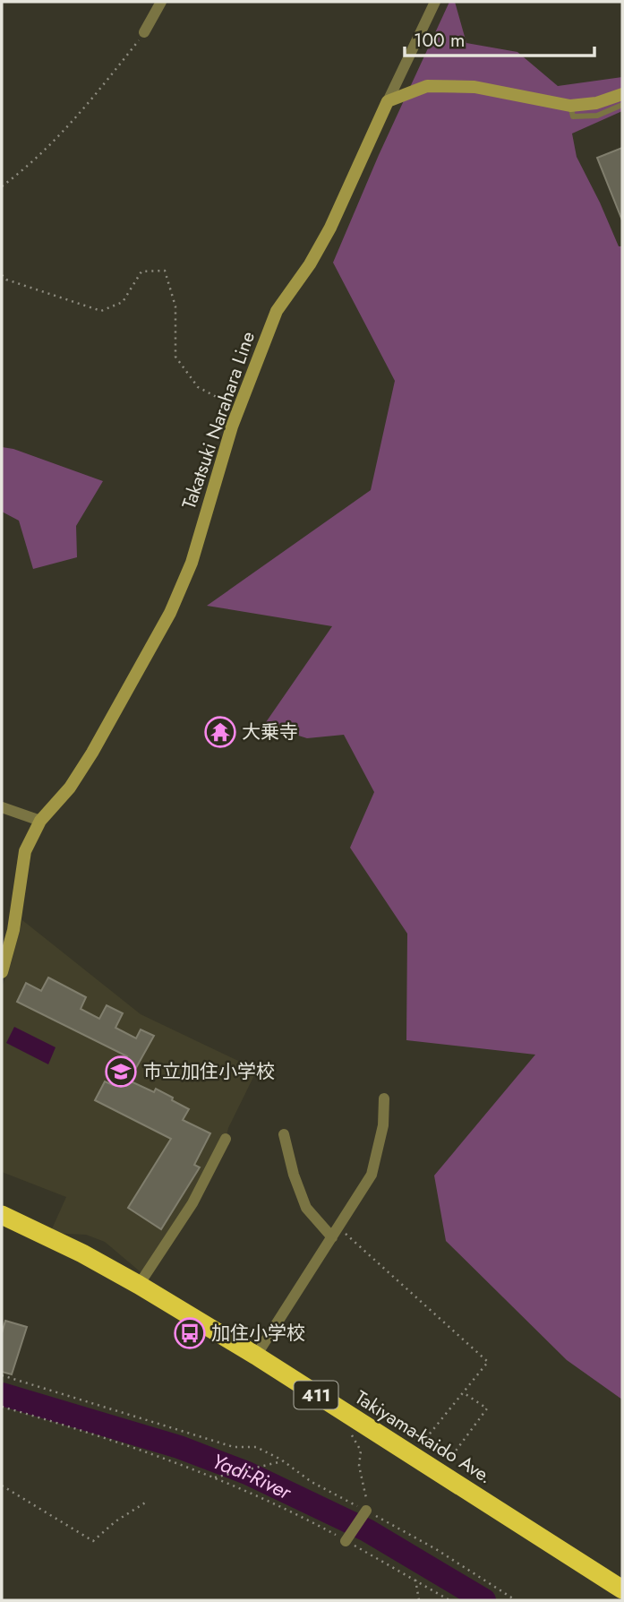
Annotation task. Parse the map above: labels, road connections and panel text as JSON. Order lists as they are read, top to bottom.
{
  "streets": {
    "highway": ["411", "Takiyama-kaido Ave."],
    "main road": ["Takatsuki Narahara Line"]
  },
  "water": ["Yadi-River"],
  "places": {
    "temple": ["大乗寺"],
    "school or university": ["市立加住小学校"],
    "bus stop": ["加住小学校"]
  },
  "scale_bar": "100 m"
}
